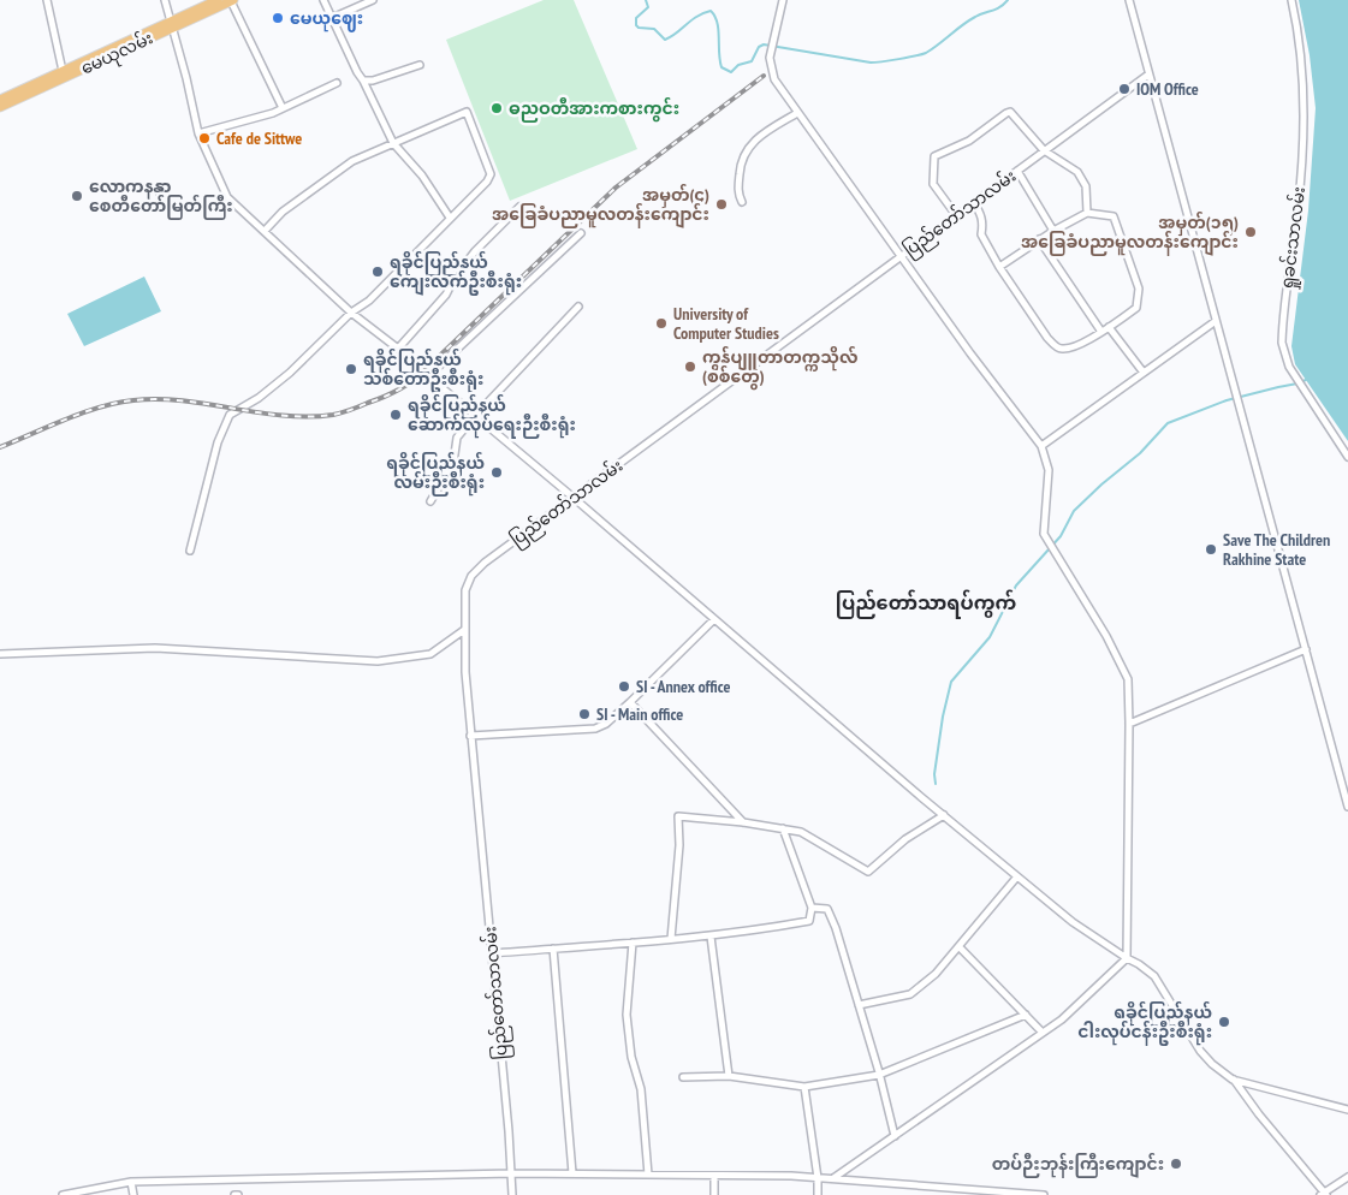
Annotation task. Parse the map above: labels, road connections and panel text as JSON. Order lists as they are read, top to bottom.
{
  "streets": {
    "main road": ["မေယုလမ်း"],
    "street": ["ပြည်တော်သာလမ်း", "ရှုခင်းသာလမ်း"]
  },
  "districts": ["ပြည်တော်သာရပ်ကွက်"],
  "places": [
    "မေယုဈေး",
    "IOM Office",
    "ဓညဝတီအားကစားကွင်း",
    "Cafe de Sittwe",
    "လောကနန္ဒာ စေတီတော်မြတ်ကြီး",
    "အမှတ်(၄) အခြေခံပညာမူလတန်းကျောင်း",
    "အမှတ်(၁၅) အခြေခံပညာမူလတန်းကျောင်း",
    "ရခိုင်ပြည်နယ် ကျေးလက်ဦးစီးရုံး",
    "University of Computer Studies",
    "ကွန်ပျူတာတက္ကသိုလ် (စစ်တွေ)",
    "ရခိုင်ပြည်နယ် သစ်တောဦးစီးရုံး",
    "ရခိုင်ပြည်နယ် ဆောက်လုပ်ရေးဉီးစီးရုံး",
    "ရခိုင်ပြည်နယ် လမ်းဉီးစီးရုံး",
    "Save The Children Rakhine State",
    "SI - Annex office",
    "SI - Main office",
    "ရခိုင်ပြည်နယ် ငါးလုပ်ငန်းဦးစီးရုံး",
    "တပ်ဉီးဘုန်းကြီးကျောင်း"
  ]
}
